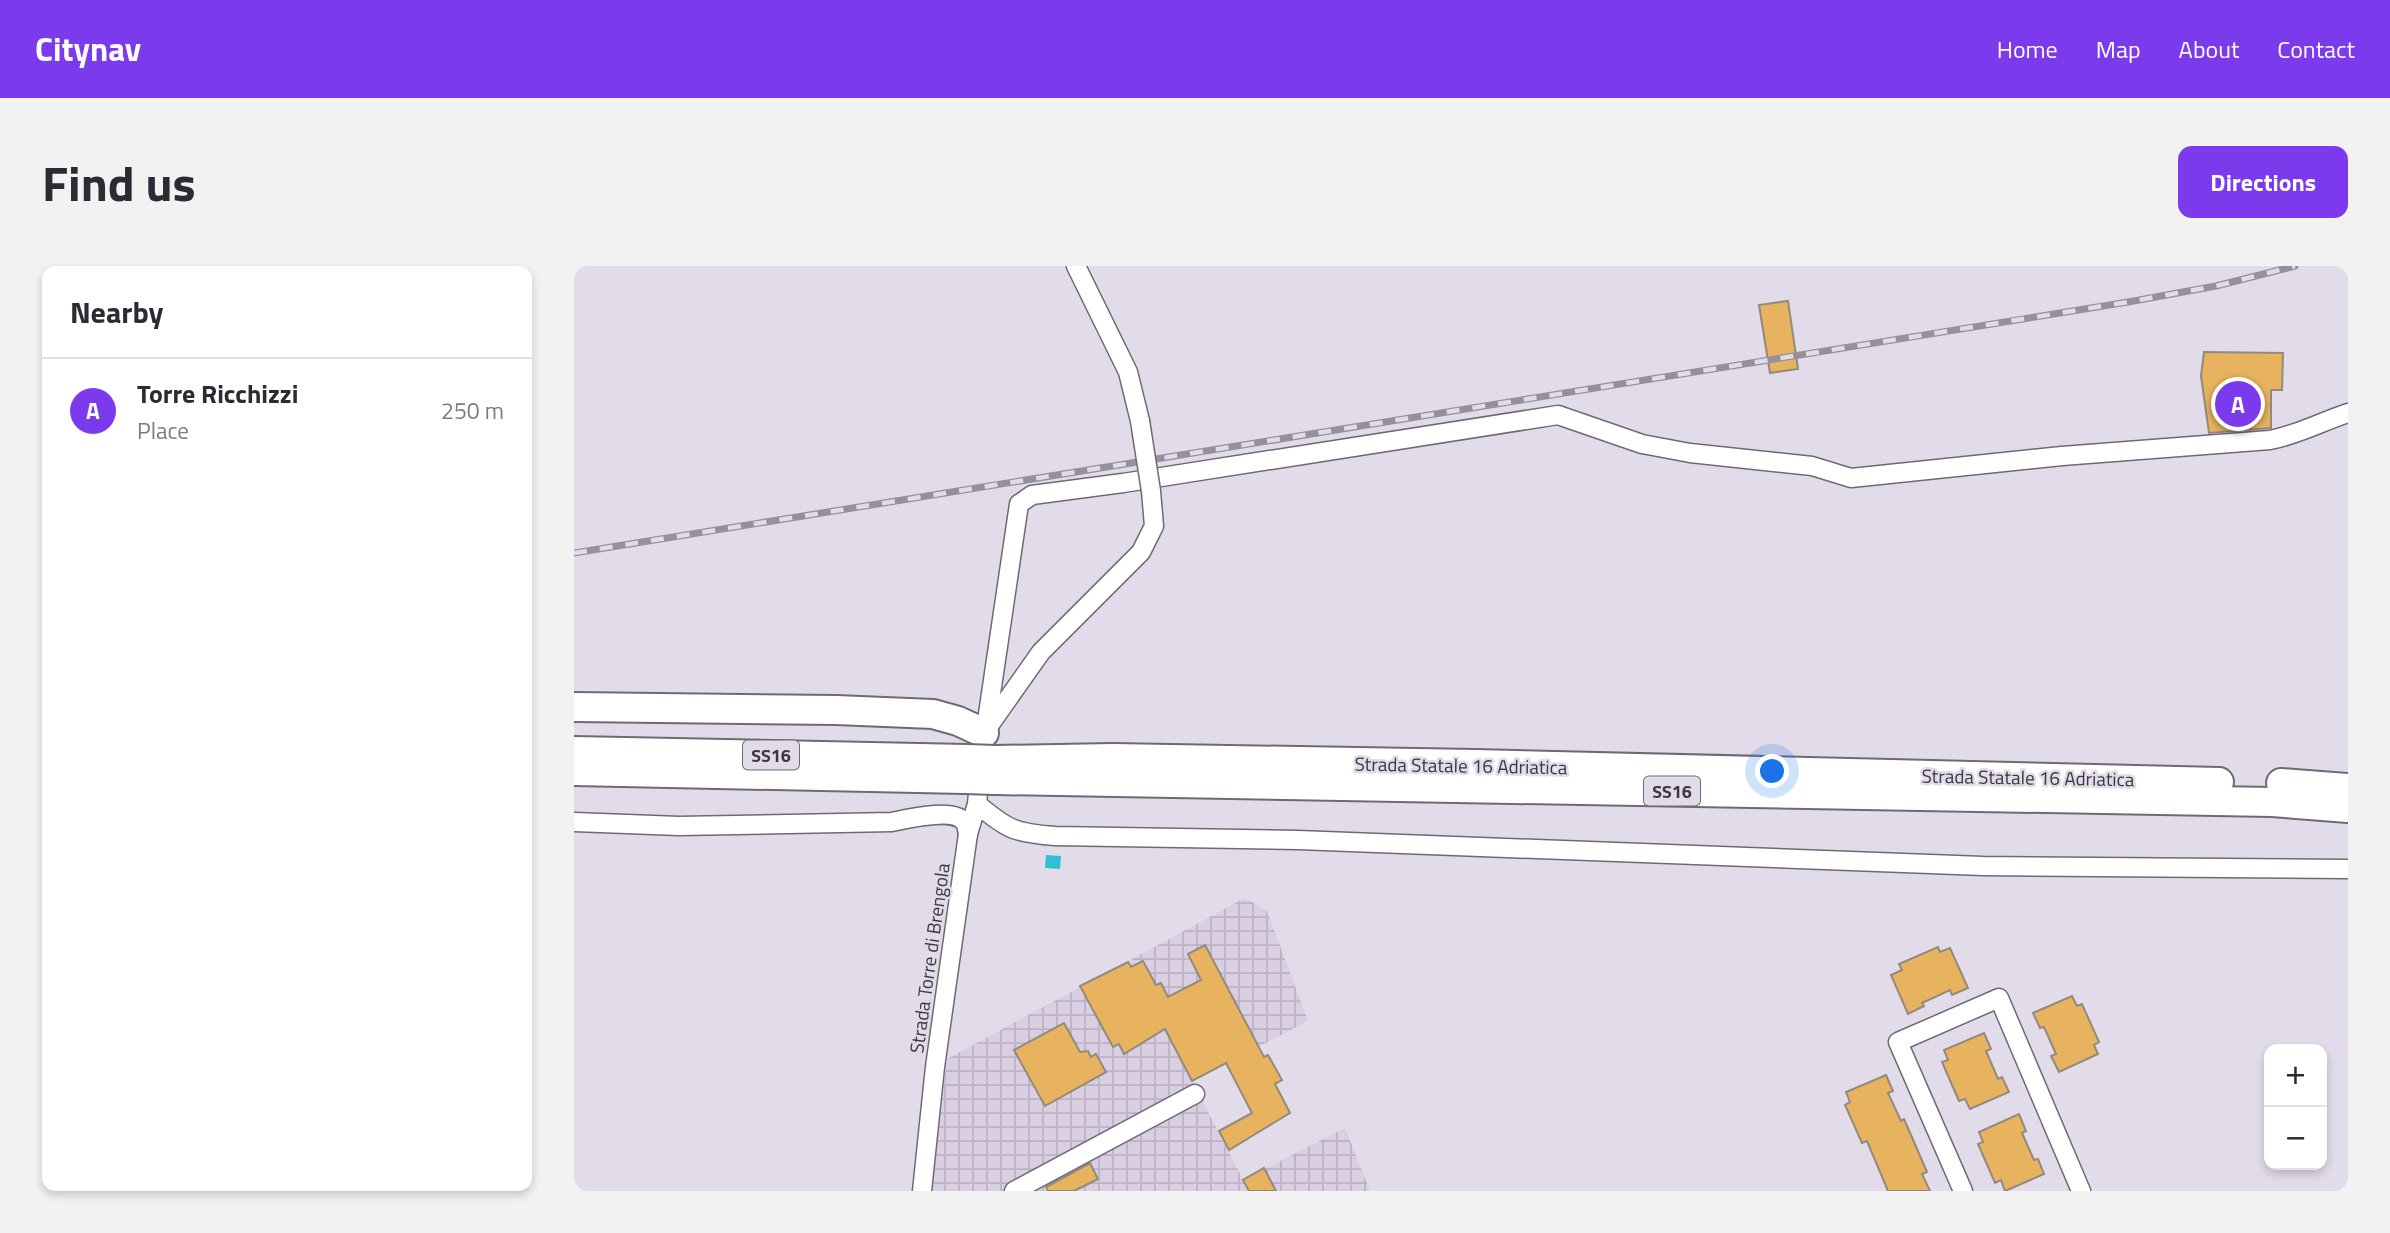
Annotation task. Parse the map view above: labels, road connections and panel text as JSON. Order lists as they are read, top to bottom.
{
  "streets": {
    "highway": ["SS16", "Strada Statale 16 Adriatica"],
    "street": ["Strada Torre di Brengola"]
  },
  "page": {
    "header": "Citynav",
    "nav": [
      "Home",
      "Map",
      "About",
      "Contact"
    ],
    "title": "Find us",
    "buttons": "Directions",
    "heading": "Nearby",
    "list": [
      {
        "mark": "A",
        "name": "Torre Ricchizzi",
        "note": "Place",
        "value": "250 m"
      }
    ],
    "pins": "A",
    "map_buttons": ["+", "−"]
  }
}
